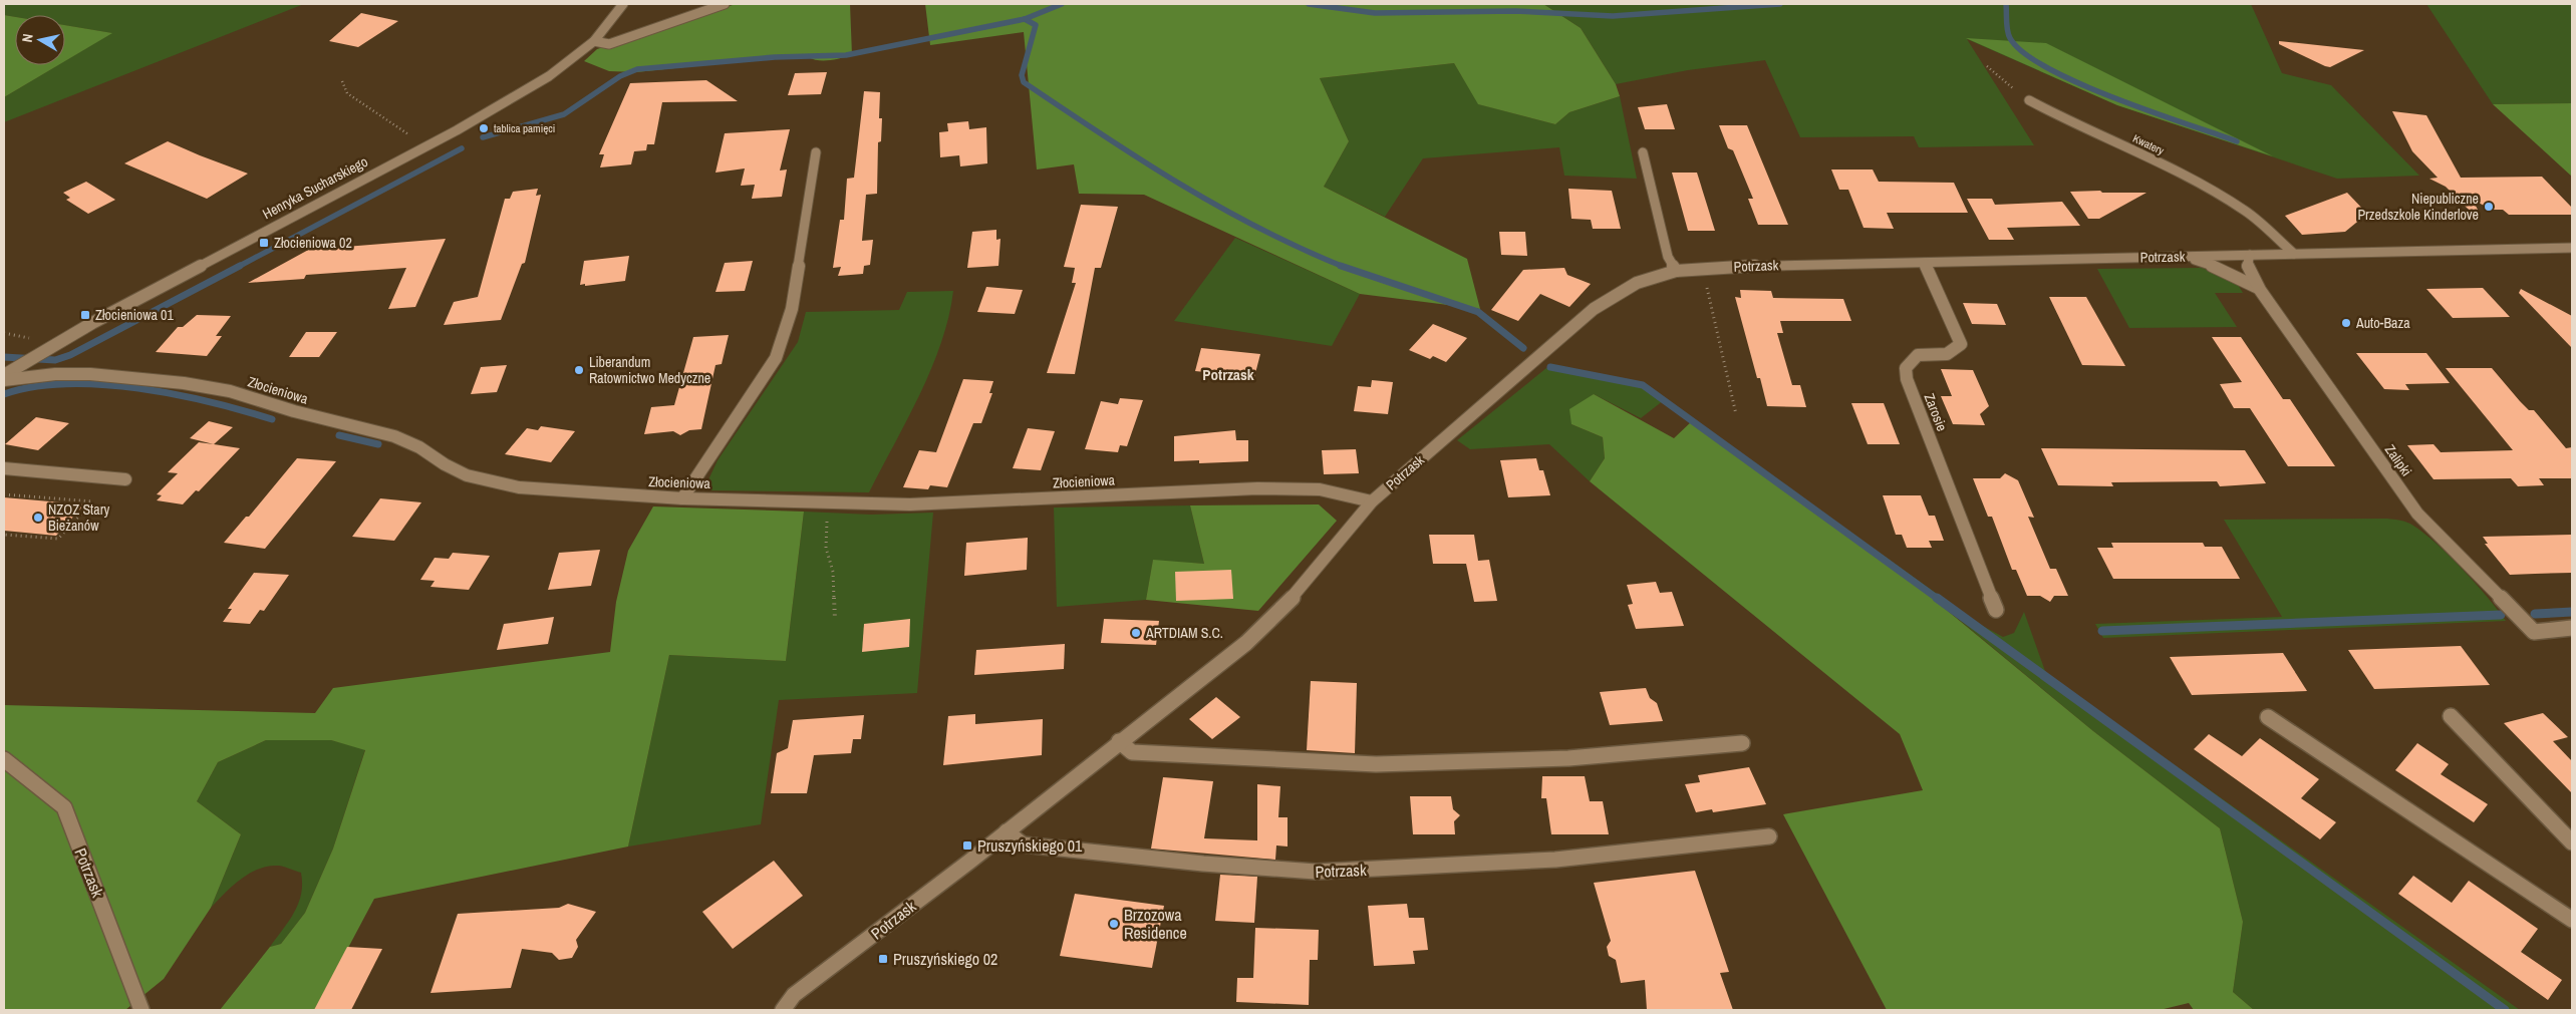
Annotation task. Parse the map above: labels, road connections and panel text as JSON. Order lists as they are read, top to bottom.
{
  "streets": {
    "street": [
      "Kwatery",
      "Henryka Sucharskiego",
      "Potrzask",
      "Złocieniowa",
      "Zarosie",
      "Zalipki"
    ]
  },
  "crossings": [
    ["Kwatery", "Potrzask"],
    ["Potrzask", "Złocieniowa"],
    ["Potrzask", "Zarosie"],
    ["Potrzask", "Zalipki"]
  ],
  "districts": ["Potrzask"],
  "places": {
    "other": [
      "tablica pamięci",
      "Niepubliczne Przedszkole Kinderlove",
      "Auto-Baza",
      "Liberandum Ratownictwo Medyczne",
      "NZOZ Stary Bieżanów",
      "ARTDIAM S.C.",
      "Brzozowa Residence"
    ],
    "transit": [
      "Złocieniowa 02",
      "Złocieniowa 01",
      "Pruszyńskiego 01",
      "Pruszyńskiego 02"
    ]
  },
  "north": "left"
}
